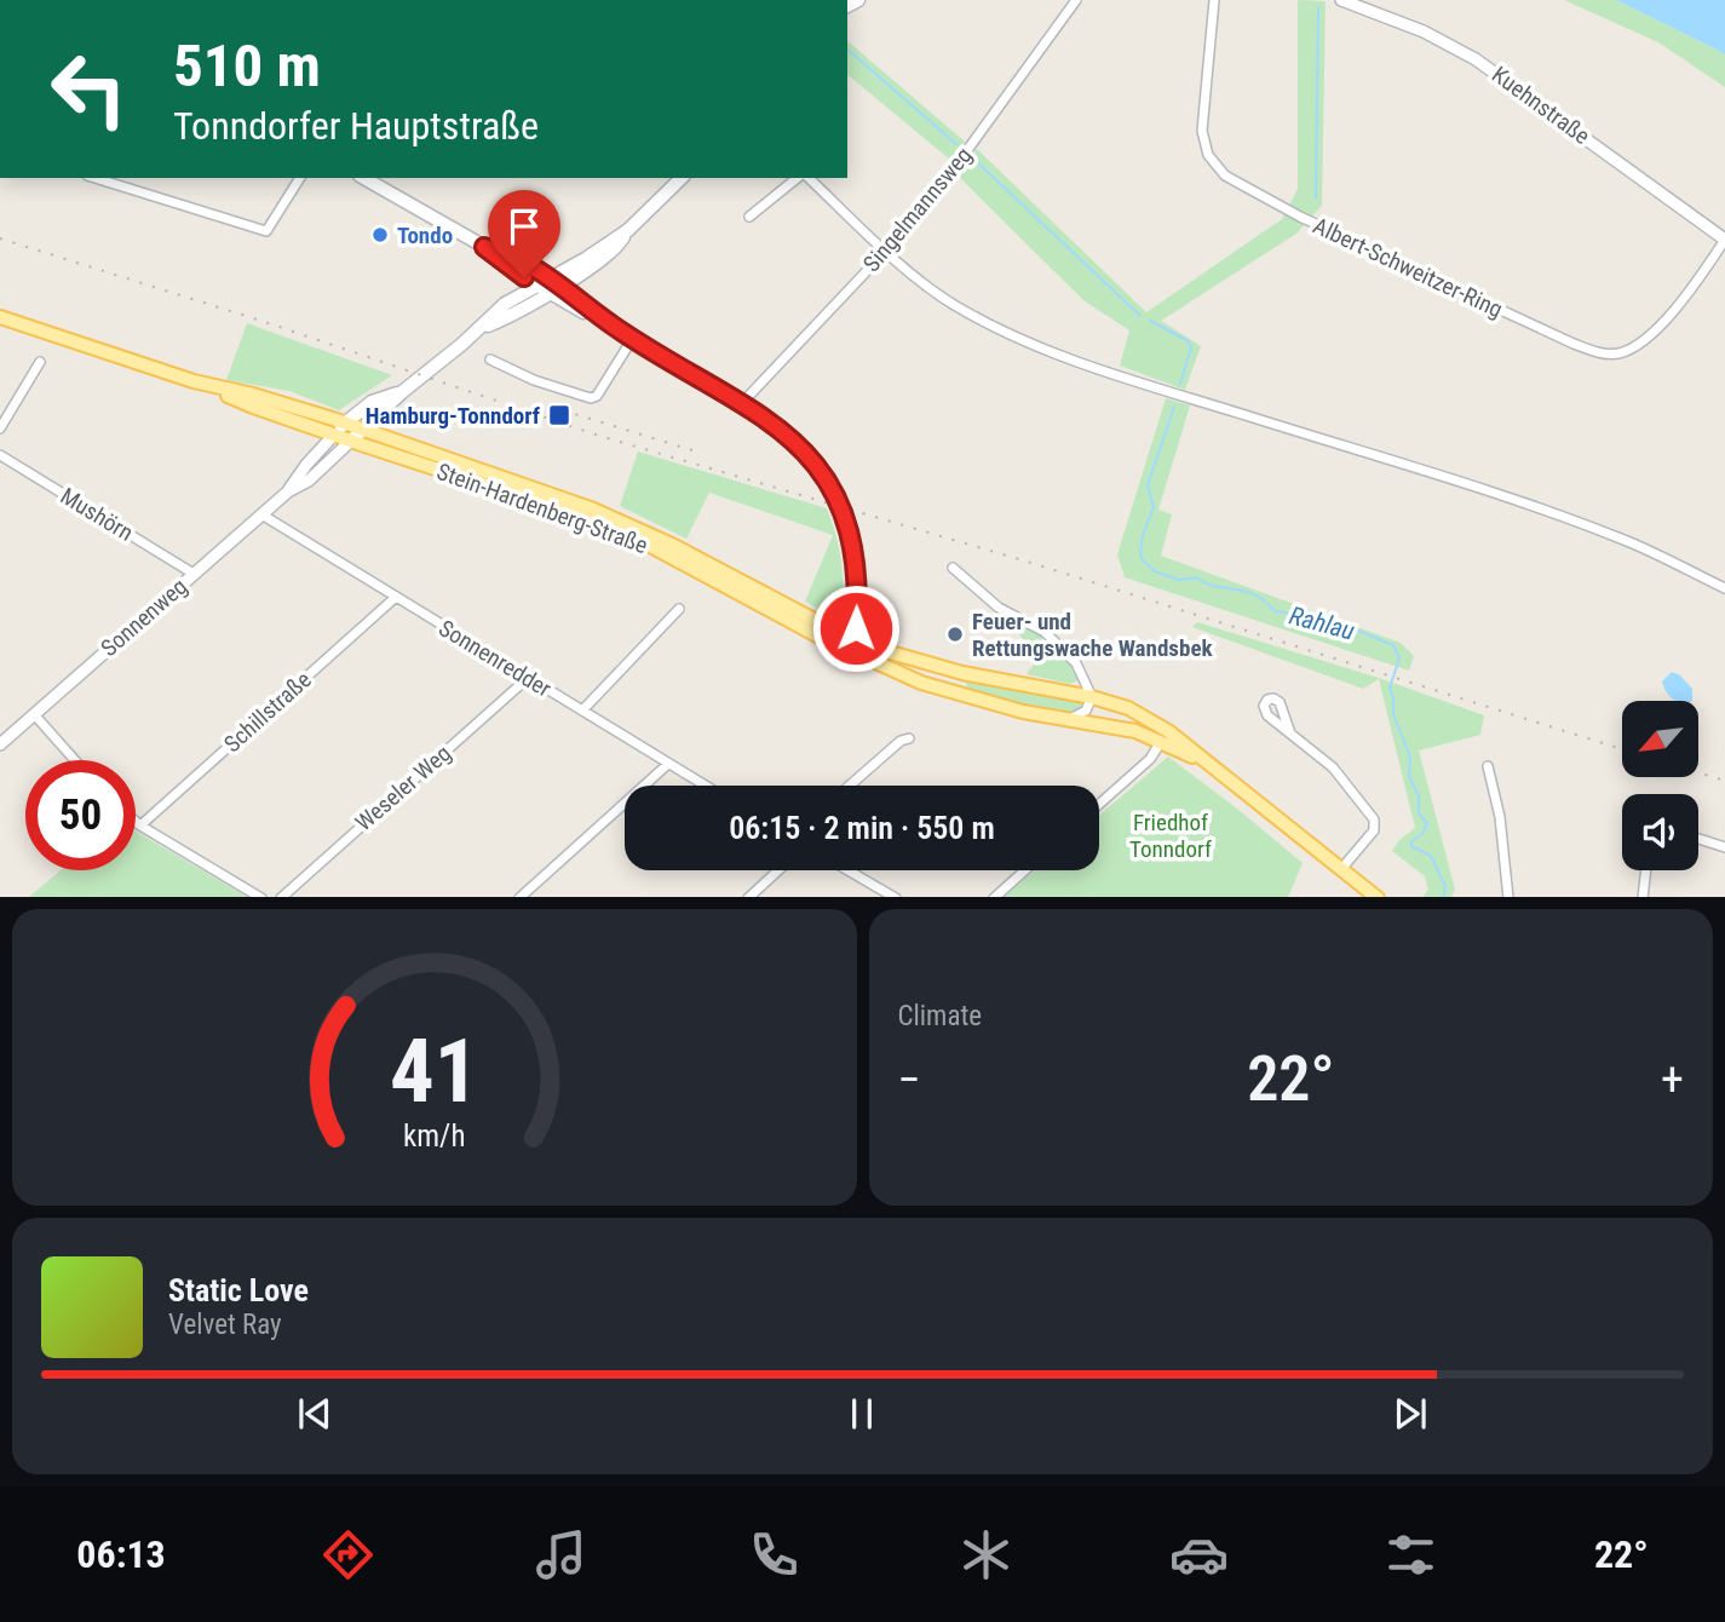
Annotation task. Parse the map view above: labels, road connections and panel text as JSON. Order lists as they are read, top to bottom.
{
  "streets": {
    "main road": ["Stein-Hardenberg-Straße", "Sonnenweg"],
    "street": [
      "Kuehnstraße",
      "Singelmannsweg",
      "Albert-Schweitzer-Ring",
      "Mushörn",
      "Sonnenredder",
      "Schillstraße",
      "Weseler Weg"
    ]
  },
  "crossings": [
    ["Kuehnstraße", "Albert-Schweitzer-Ring"],
    ["Stein-Hardenberg-Straße", "Sonnenweg"],
    ["Mushörn", "Sonnenweg"],
    ["Sonnenweg", "Sonnenredder"],
    ["Sonnenredder", "Schillstraße"],
    ["Sonnenredder", "Weseler Weg"]
  ],
  "water": ["Rahlau"],
  "parks": ["Friedhof Tonndorf"],
  "places": {
    "other": ["Tondo", "Feuer- und Rettungswache Wandsbek"],
    "transit": ["Hamburg-Tonndorf"]
  },
  "north": "bottom left",
  "page": {
    "turn": ["510 m", "Tonndorfer Hauptstraße"],
    "limit": "50",
    "trip": "06:15 · 2 min · 550 m",
    "tile": "Climate",
    "heat": ["−", "22°", "+"],
    "song": ["Static Love", "Velvet Ray"],
    "tabs": ["06:13", "22°"],
    "gauge": ["41", "km/h"]
  }
}
